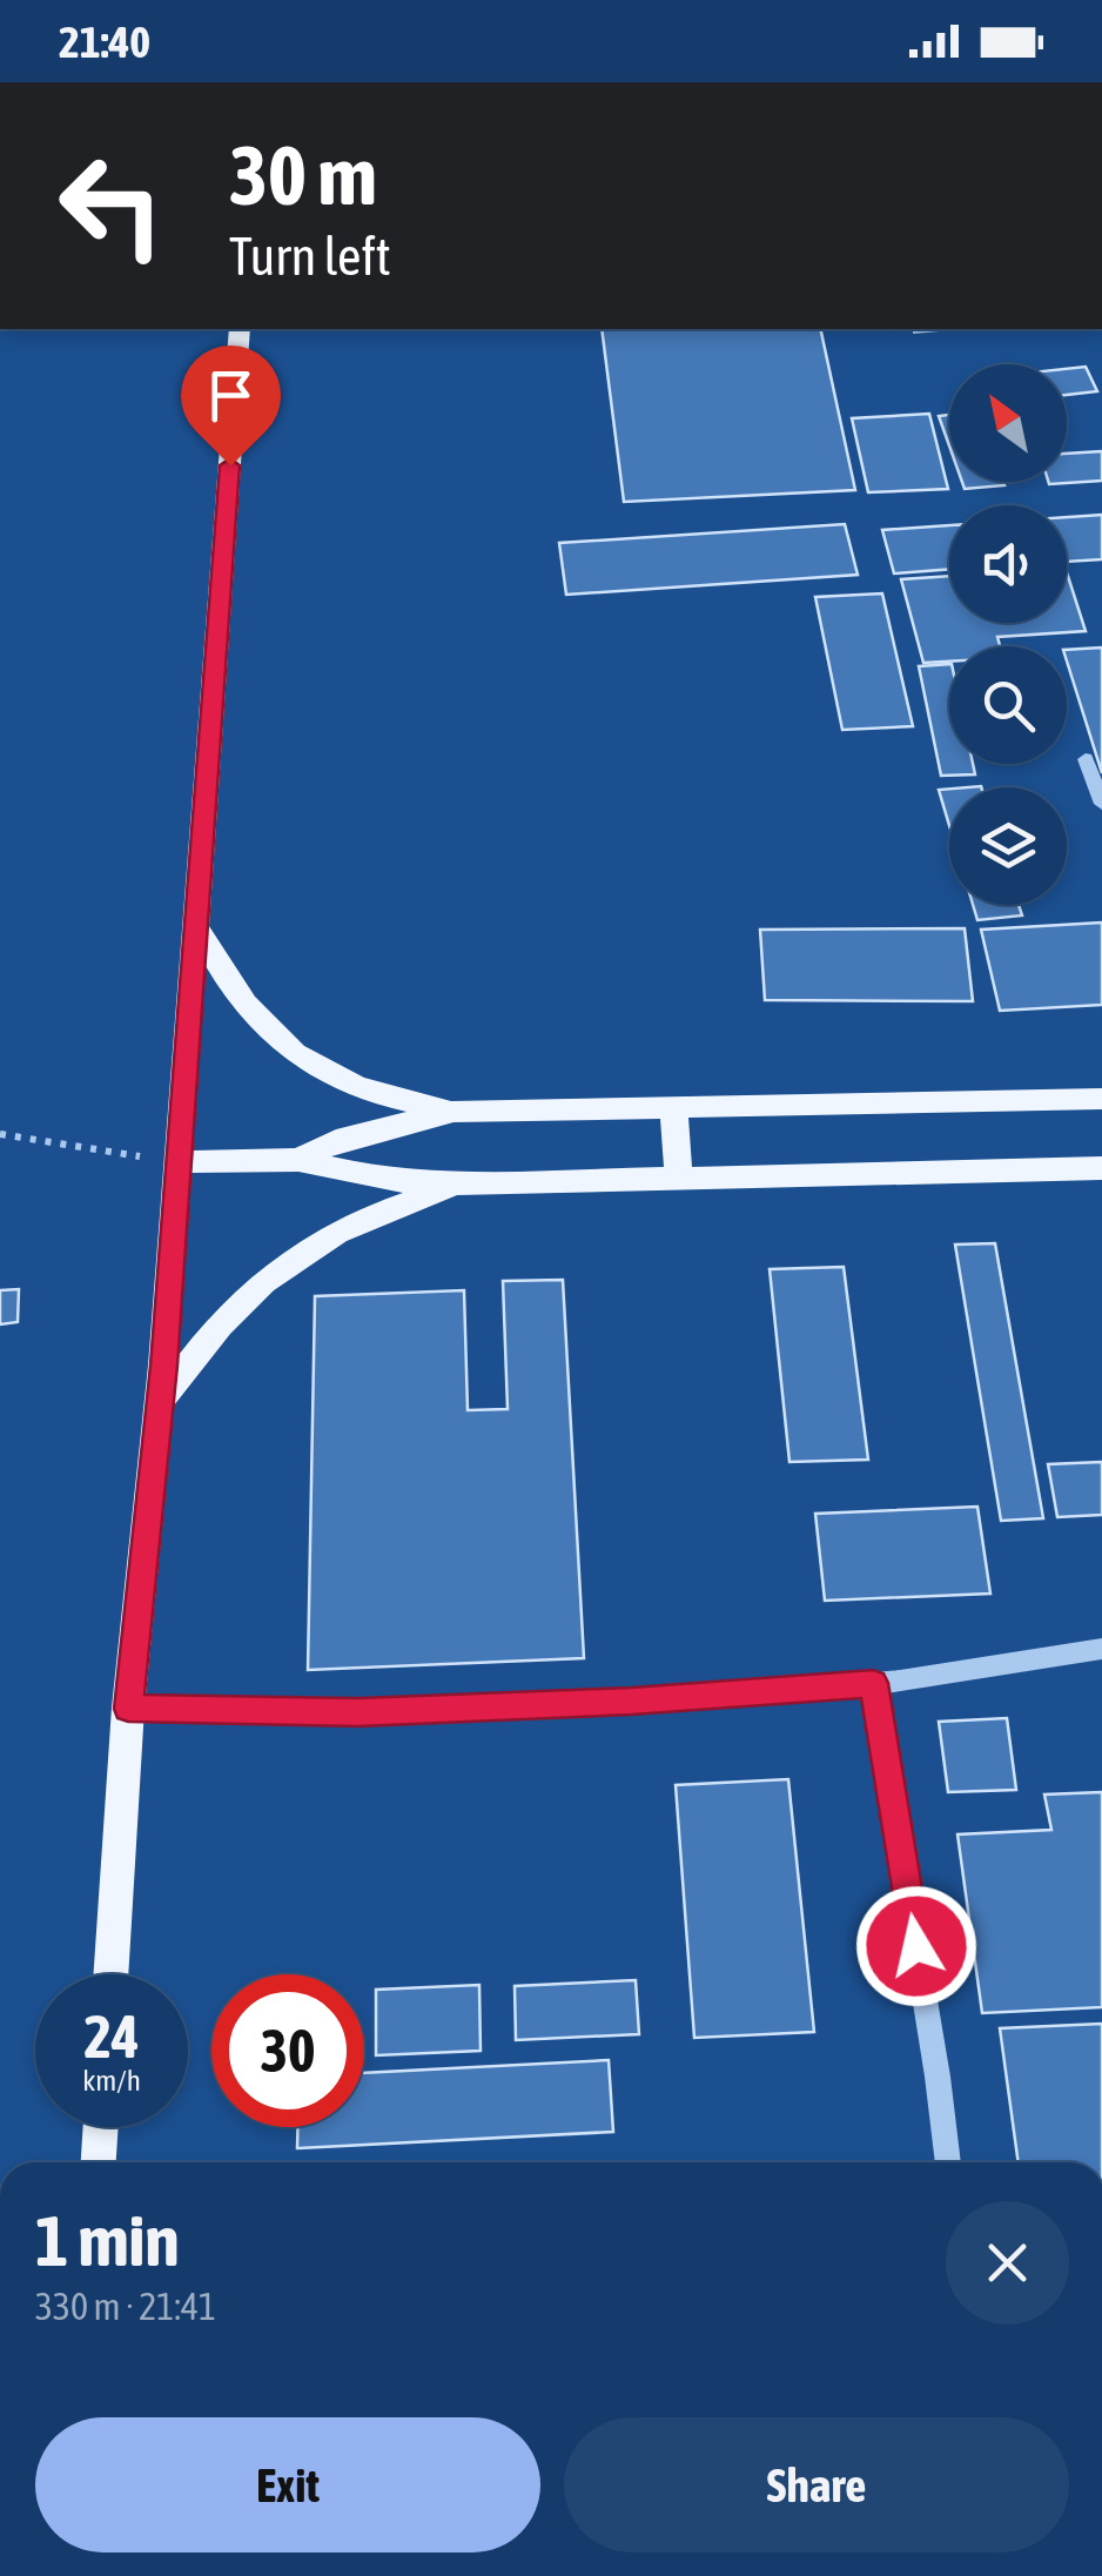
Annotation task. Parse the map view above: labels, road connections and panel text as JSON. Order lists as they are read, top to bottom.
{
  "north": "top left",
  "page": {
    "status": "21:40",
    "turn": ["30 m", "Turn left"],
    "speed": "24 km/h",
    "limit": "30",
    "heading": ["1 min", "330 m · 21:41"],
    "buttons": ["Exit", "Share"]
  }
}
